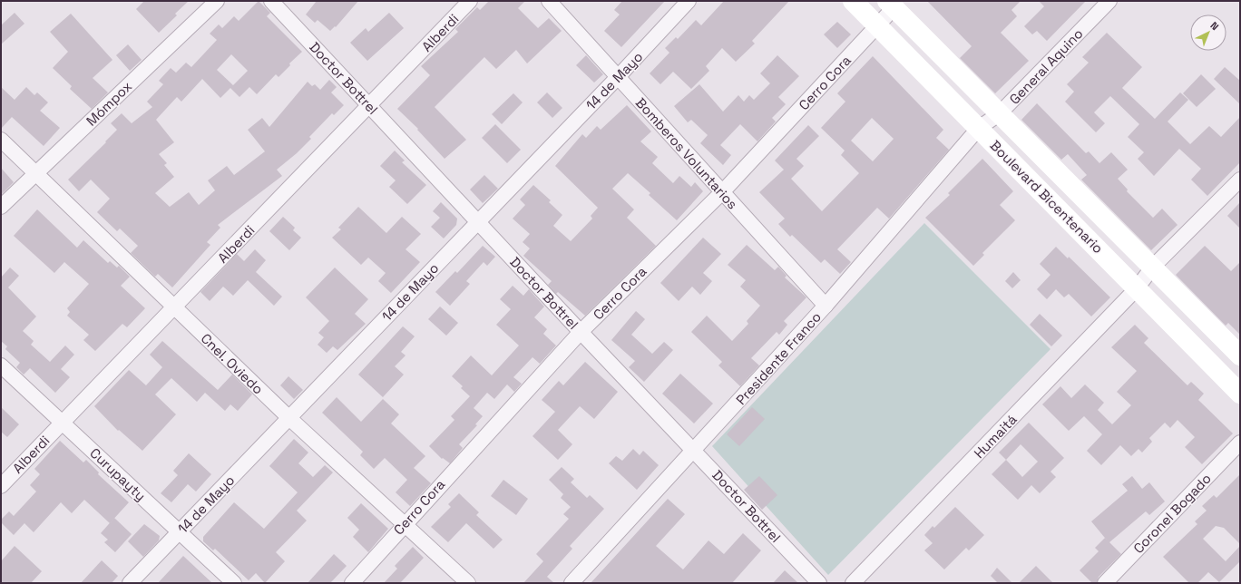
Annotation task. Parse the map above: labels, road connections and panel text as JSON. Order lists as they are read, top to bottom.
{
  "streets": {
    "main road": ["Boulevard Bicentenario"],
    "street": [
      "Alberdi",
      "General Aquino",
      "Doctor Bottrel",
      "14 de Mayo",
      "Cerro Cora",
      "Mómpox",
      "Bomberos Voluntarios",
      "Presidente Franco",
      "Cnel. Oviedo",
      "Humaitá",
      "Curupayty",
      "Coronel Bogado"
    ]
  },
  "crossings": [
    ["Alberdi", "Doctor Bottrel"],
    ["Alberdi", "Cnel. Oviedo"],
    ["Alberdi", "Curupayty"],
    ["General Aquino", "Boulevard Bicentenario"],
    ["General Aquino", "Presidente Franco"],
    ["Doctor Bottrel", "14 de Mayo"],
    ["Doctor Bottrel", "Cerro Cora"],
    ["Doctor Bottrel", "Presidente Franco"],
    ["14 de Mayo", "Bomberos Voluntarios"],
    ["14 de Mayo", "Cnel. Oviedo"],
    ["14 de Mayo", "Curupayty"],
    ["Cerro Cora", "Bomberos Voluntarios"],
    ["Cerro Cora", "Boulevard Bicentenario"],
    ["Cerro Cora", "Cnel. Oviedo"],
    ["Mómpox", "Cnel. Oviedo"],
    ["Bomberos Voluntarios", "Presidente Franco"],
    ["Boulevard Bicentenario", "Presidente Franco"],
    ["Boulevard Bicentenario", "Humaitá"]
  ],
  "north": "top right"
}
